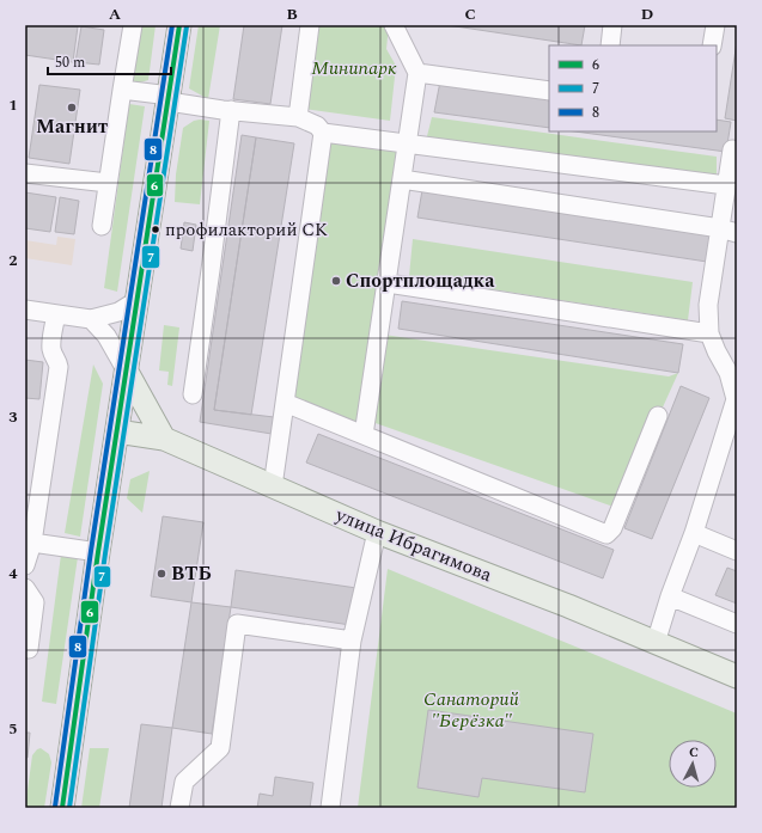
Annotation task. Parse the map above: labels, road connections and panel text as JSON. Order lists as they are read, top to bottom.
{
  "streets": {
    "main road": ["улица Ибрагимова"]
  },
  "parks": ["Минипарк", "Санаторий \"Берёзка\""],
  "places": [
    "Магнит",
    "профилакторий СК",
    "Спортплощадка",
    "ВТБ"
  ],
  "lines": ["transit line 6", "transit line 8", "transit line 7"],
  "legend": ["6", "7", "8"],
  "scale_bar": "50 m",
  "north": "top",
  "grid": {
    "columns": [
      "A",
      "B",
      "C",
      "D"
    ],
    "rows": [
      "1",
      "2",
      "3",
      "4",
      "5"
    ]
  }
}
